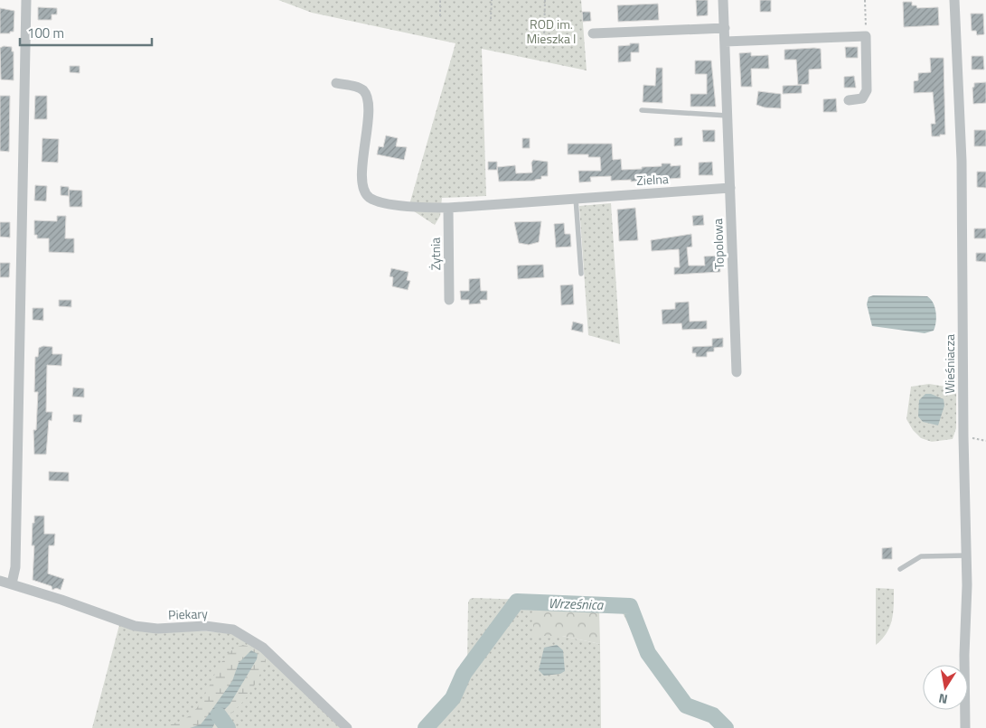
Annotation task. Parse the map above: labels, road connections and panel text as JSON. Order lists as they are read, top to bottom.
{
  "streets": {
    "street": [
      "Zielna",
      "Topolowa",
      "Żytnia",
      "Wieśniacza",
      "Piekary"
    ]
  },
  "crossings": [
    ["Zielna", "Topolowa"],
    ["Zielna", "Żytnia"]
  ],
  "water": ["Wrześnica"],
  "parks": ["ROD im. Mieszka I"],
  "scale_bar": "100 m",
  "north": "bottom"
}
